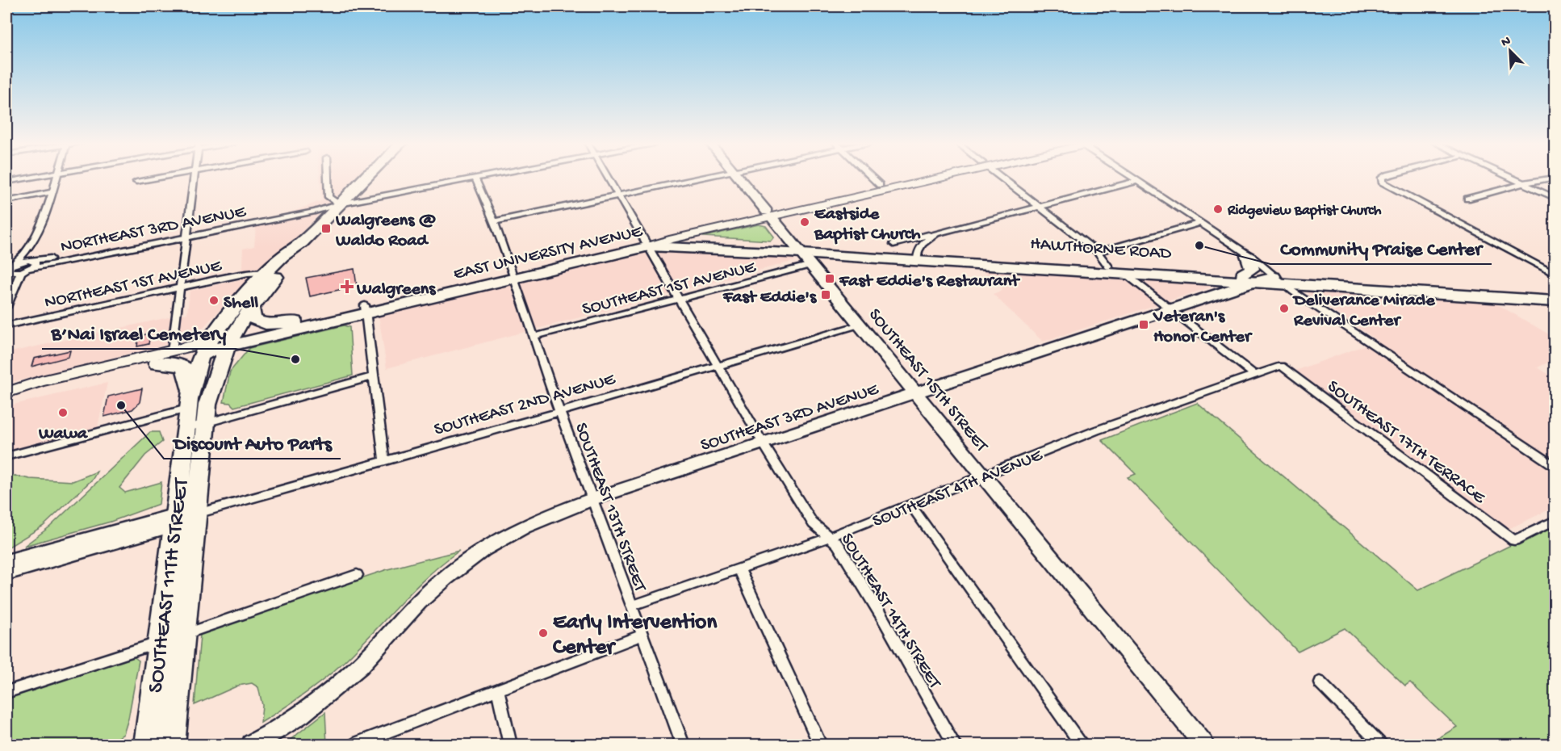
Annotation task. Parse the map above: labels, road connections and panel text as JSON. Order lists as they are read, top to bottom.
{
  "streets": {
    "highway": ["HAWTHORNE ROAD", "EAST UNIVERSITY AVENUE", "SOUTHEAST 11TH STREET"],
    "street": [
      "NORTHEAST 3RD AVENUE",
      "NORTHEAST 1ST AVENUE",
      "SOUTHEAST 1ST AVENUE",
      "SOUTHEAST 15TH STREET",
      "SOUTHEAST 2ND AVENUE",
      "SOUTHEAST 3RD AVENUE",
      "SOUTHEAST 17TH TERRACE",
      "SOUTHEAST 4TH AVENUE",
      "SOUTHEAST 13TH STREET",
      "SOUTHEAST 14TH STREET"
    ]
  },
  "crossings": [
    ["NORTHEAST 3RD AVENUE", "SOUTHEAST 13TH STREET"],
    ["HAWTHORNE ROAD", "EAST UNIVERSITY AVENUE"],
    ["HAWTHORNE ROAD", "SOUTHEAST 1ST AVENUE"],
    ["HAWTHORNE ROAD", "SOUTHEAST 15TH STREET"],
    ["HAWTHORNE ROAD", "SOUTHEAST 3RD AVENUE"],
    ["HAWTHORNE ROAD", "SOUTHEAST 14TH STREET"],
    ["EAST UNIVERSITY AVENUE", "SOUTHEAST 15TH STREET"],
    ["EAST UNIVERSITY AVENUE", "SOUTHEAST 13TH STREET"],
    ["EAST UNIVERSITY AVENUE", "SOUTHEAST 11TH STREET"],
    ["EAST UNIVERSITY AVENUE", "SOUTHEAST 14TH STREET"],
    ["SOUTHEAST 1ST AVENUE", "SOUTHEAST 15TH STREET"],
    ["SOUTHEAST 1ST AVENUE", "SOUTHEAST 13TH STREET"],
    ["SOUTHEAST 1ST AVENUE", "SOUTHEAST 14TH STREET"],
    ["SOUTHEAST 15TH STREET", "SOUTHEAST 2ND AVENUE"],
    ["SOUTHEAST 15TH STREET", "SOUTHEAST 3RD AVENUE"],
    ["SOUTHEAST 15TH STREET", "SOUTHEAST 4TH AVENUE"],
    ["SOUTHEAST 2ND AVENUE", "SOUTHEAST 13TH STREET"],
    ["SOUTHEAST 2ND AVENUE", "SOUTHEAST 11TH STREET"],
    ["SOUTHEAST 2ND AVENUE", "SOUTHEAST 14TH STREET"],
    ["SOUTHEAST 3RD AVENUE", "SOUTHEAST 13TH STREET"],
    ["SOUTHEAST 3RD AVENUE", "SOUTHEAST 14TH STREET"],
    ["SOUTHEAST 17TH TERRACE", "SOUTHEAST 4TH AVENUE"],
    ["SOUTHEAST 4TH AVENUE", "SOUTHEAST 13TH STREET"],
    ["SOUTHEAST 4TH AVENUE", "SOUTHEAST 14TH STREET"]
  ],
  "places": {
    "other": [
      "Ridgeview Baptist Church",
      "Eastside Baptist Church",
      "Community Praise Center",
      "Shell",
      "Deliverance Miracle Revival Center",
      "B’Nai Israel Cemetery",
      "Discount Auto Parts",
      "Wawa",
      "Early Intervention Center"
    ],
    "transit": [
      "Walgreens @ Waldo Road",
      "Fast Eddie's Restaurant",
      "Fast Eddie's",
      "Veteran's Honor Center"
    ],
    "health": ["Walgreens"]
  },
  "north": "top left"
}
